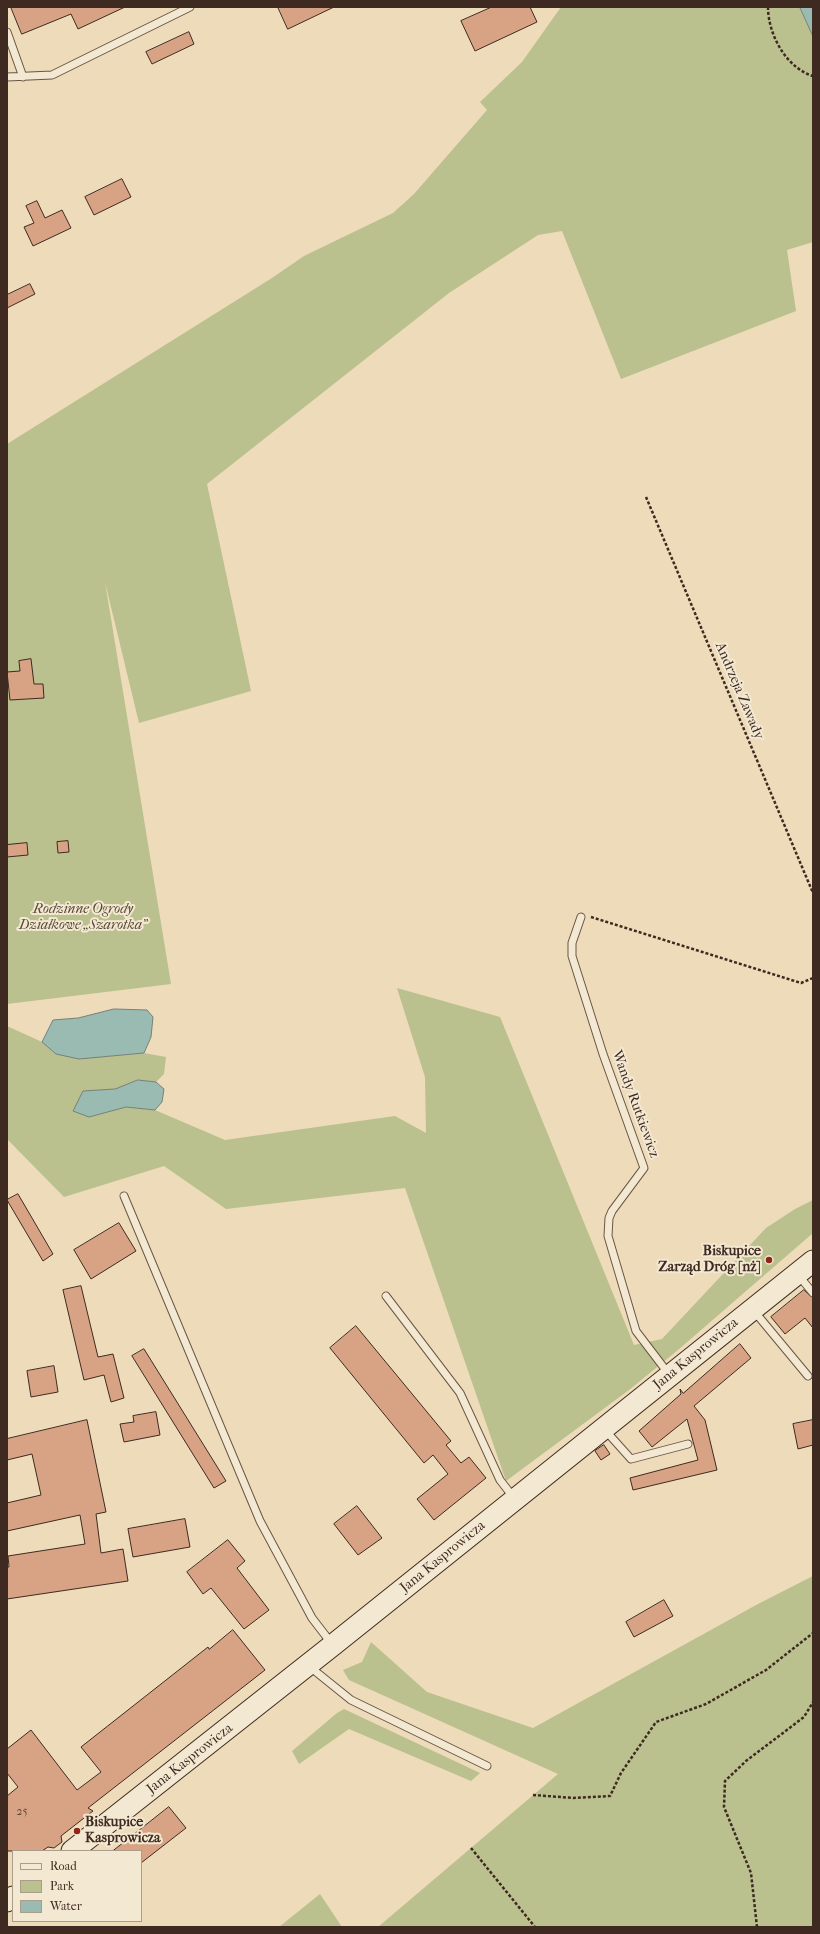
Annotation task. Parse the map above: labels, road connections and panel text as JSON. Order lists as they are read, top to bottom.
{
  "streets": {
    "street": ["Jana Kasprowicza"],
    "lane": ["Wandy Rutkiewicz"],
    "path": ["Andrzeja Zawady"]
  },
  "crossings": [
    ["Wandy Rutkiewicz", "Jana Kasprowicza"]
  ],
  "parks": ["Rodzinne Ogrody Działkowe „Szarotka”"],
  "places": ["Biskupice Zarząd Dróg [nż]", "Biskupice Kasprowicza"],
  "house_numbers": ["25"],
  "legend": ["Road", "Park", "Water"]
}
